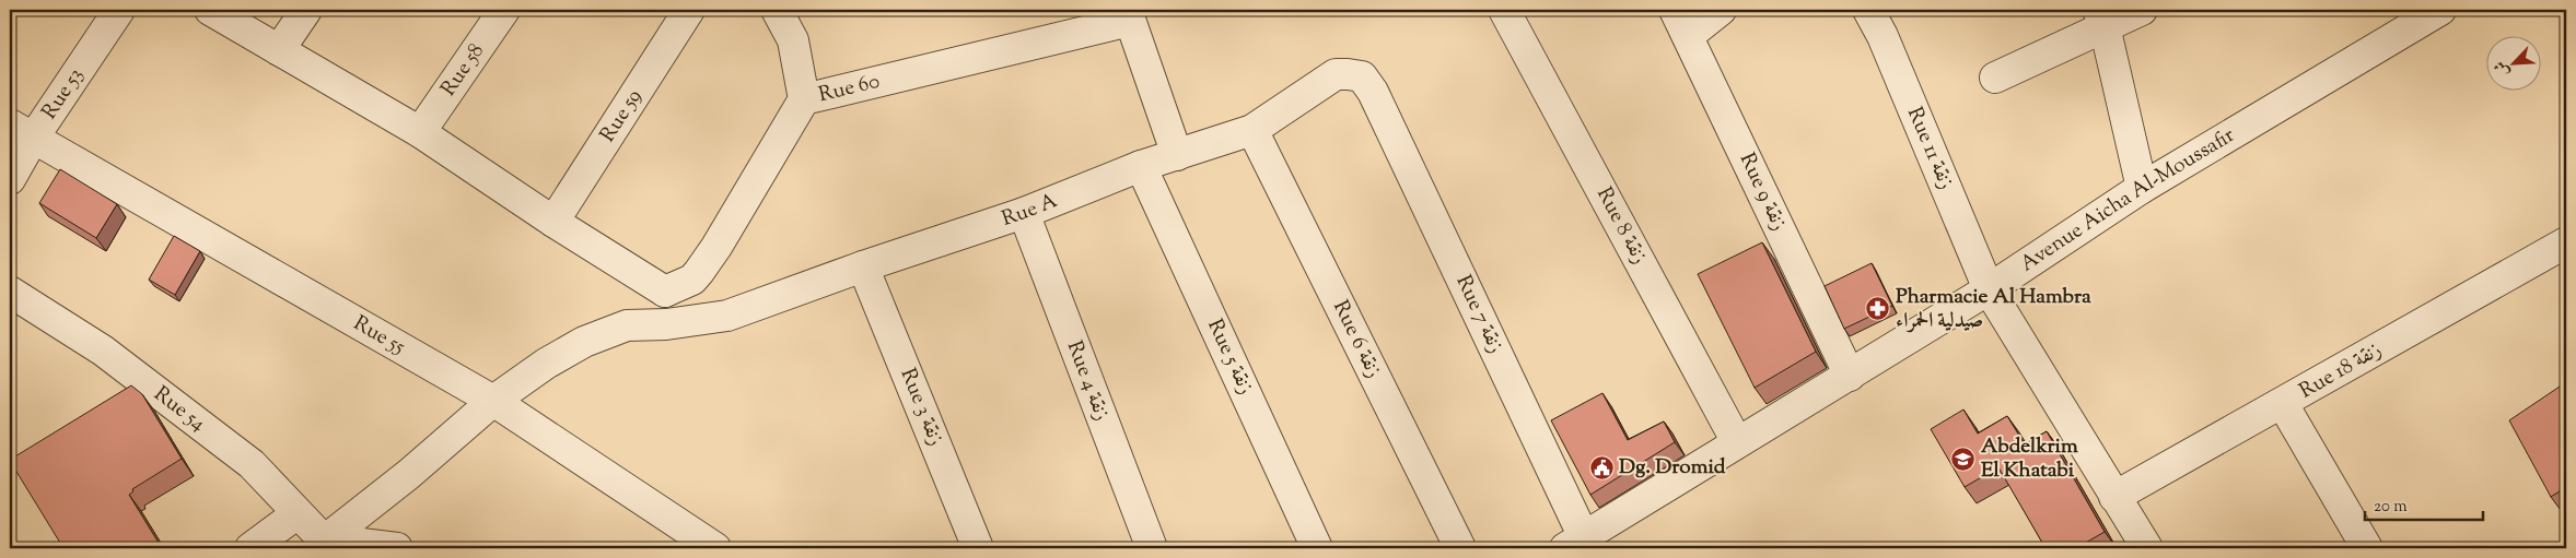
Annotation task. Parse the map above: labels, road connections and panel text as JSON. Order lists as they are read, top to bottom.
{
  "streets": {
    "street": [
      "Rue 58",
      "Rue 60",
      "Rue 53",
      "Rue 59",
      "Rue 11 زنقة",
      "Rue 9 زنقة",
      "Avenue Aicha Al-Moussafir",
      "Rue A",
      "Rue 8 زنقة",
      "Rue 7 زنقة",
      "Rue 55",
      "Rue 6 زنقة",
      "Rue 5 زنقة",
      "Rue 18 زنقة",
      "Rue 4 زنقة",
      "Rue 3 زنقة",
      "Rue 54"
    ]
  },
  "crossings": [
    ["Rue 53", "Rue 55"],
    ["Rue 11 زنقة", "Avenue Aicha Al-Moussafir"],
    ["Rue 11 زنقة", "Rue 18 زنقة"],
    ["Rue 9 زنقة", "Avenue Aicha Al-Moussafir"],
    ["Avenue Aicha Al-Moussafir", "Rue 8 زنقة"],
    ["Avenue Aicha Al-Moussafir", "Rue 7 زنقة"],
    ["Rue A", "Rue 7 زنقة"],
    ["Rue A", "Rue 55"],
    ["Rue A", "Rue 6 زنقة"],
    ["Rue A", "Rue 5 زنقة"],
    ["Rue A", "Rue 4 زنقة"],
    ["Rue A", "Rue 3 زنقة"],
    ["Rue A", "Rue 54"]
  ],
  "places": {
    "pharmacy": ["Pharmacie Al Hambra صيدلية الحمراء"],
    "school or university": ["Abdelkrim El Khatabi"],
    "public building": ["Dg. Dromid"]
  },
  "scale_bar": "20 m",
  "north": "bottom left"
}
